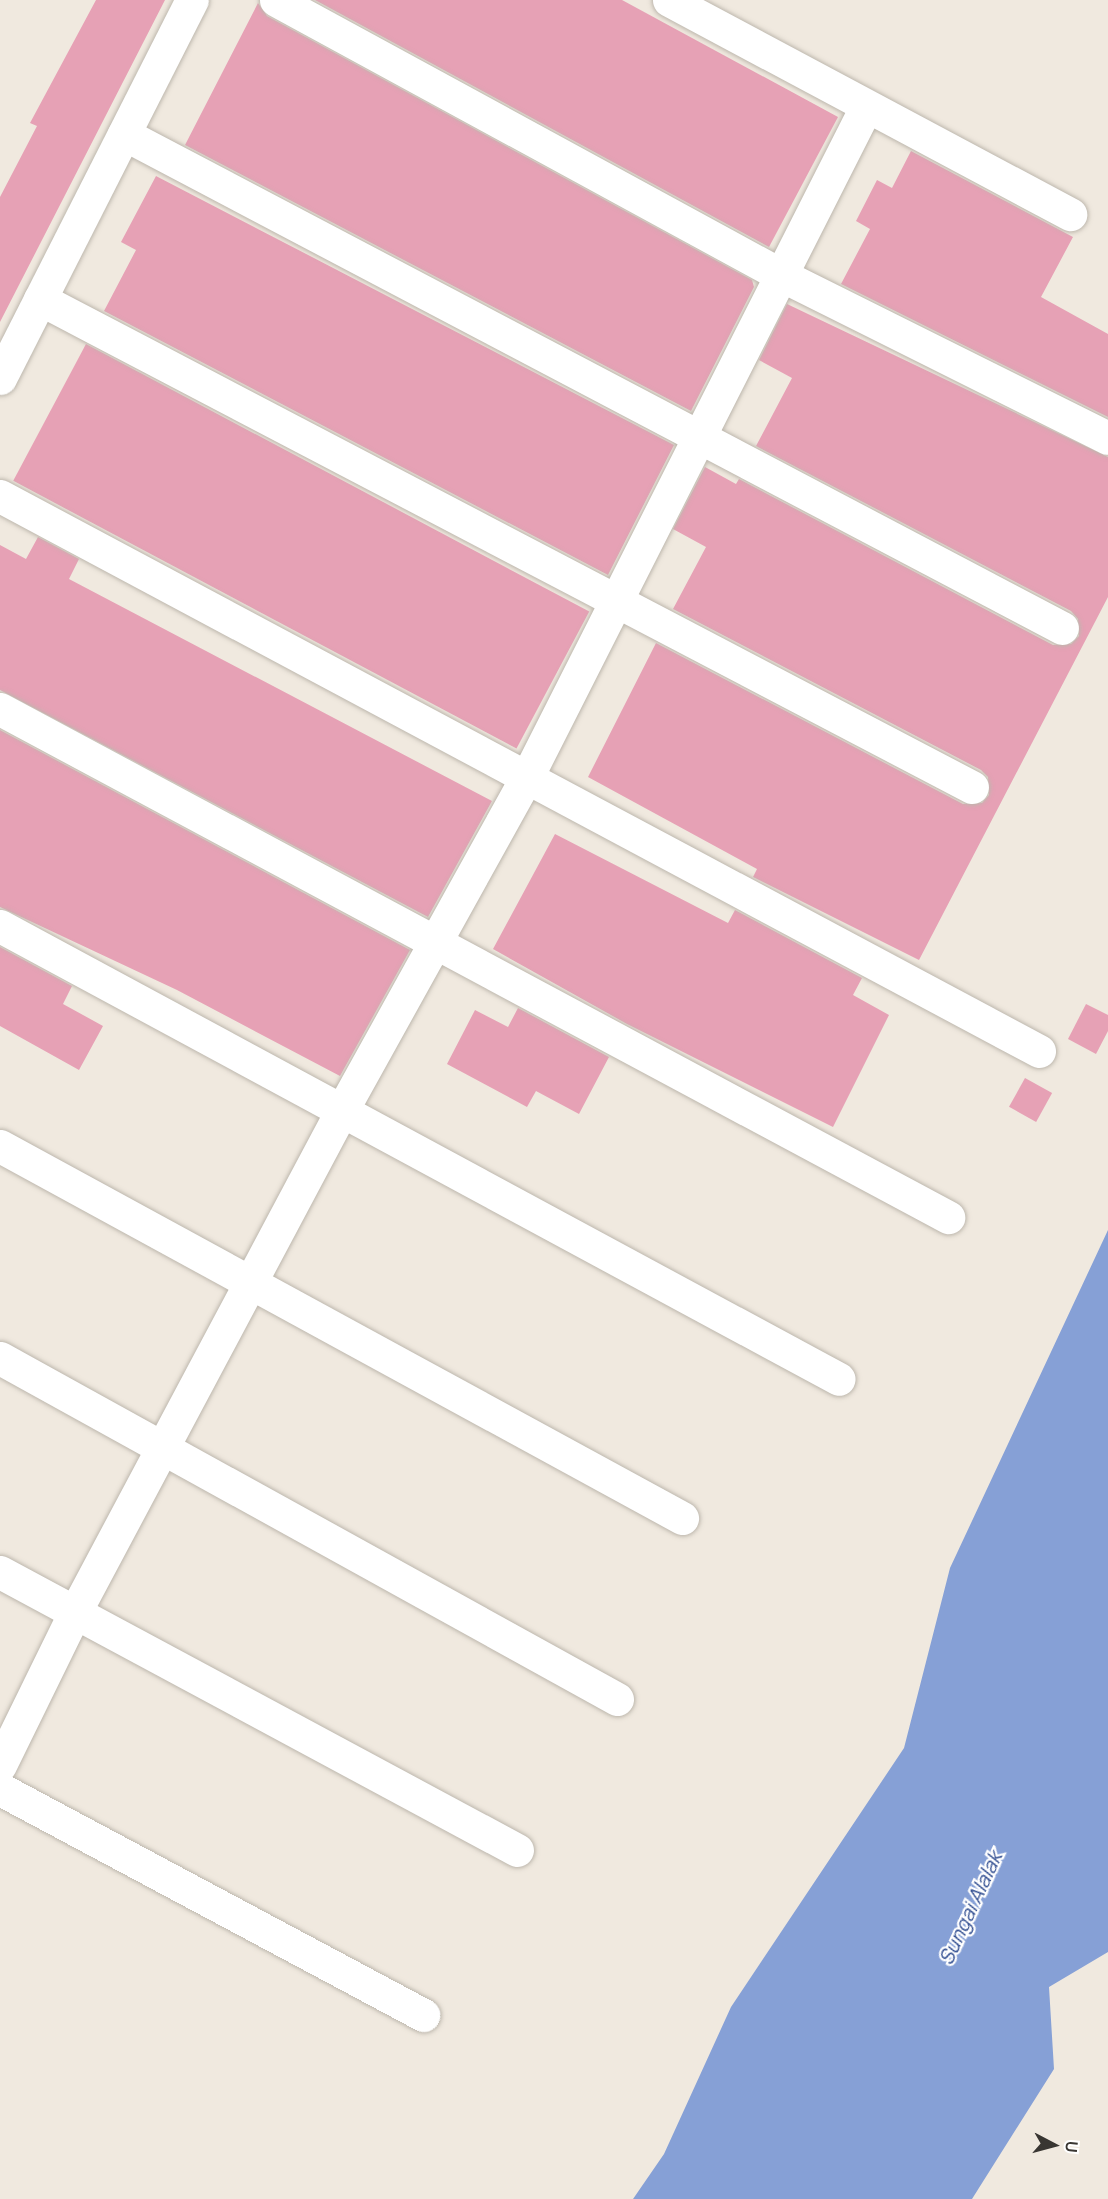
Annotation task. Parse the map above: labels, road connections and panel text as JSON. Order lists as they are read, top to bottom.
{
  "water": ["Sungai Alalak"],
  "north": "right"
}
